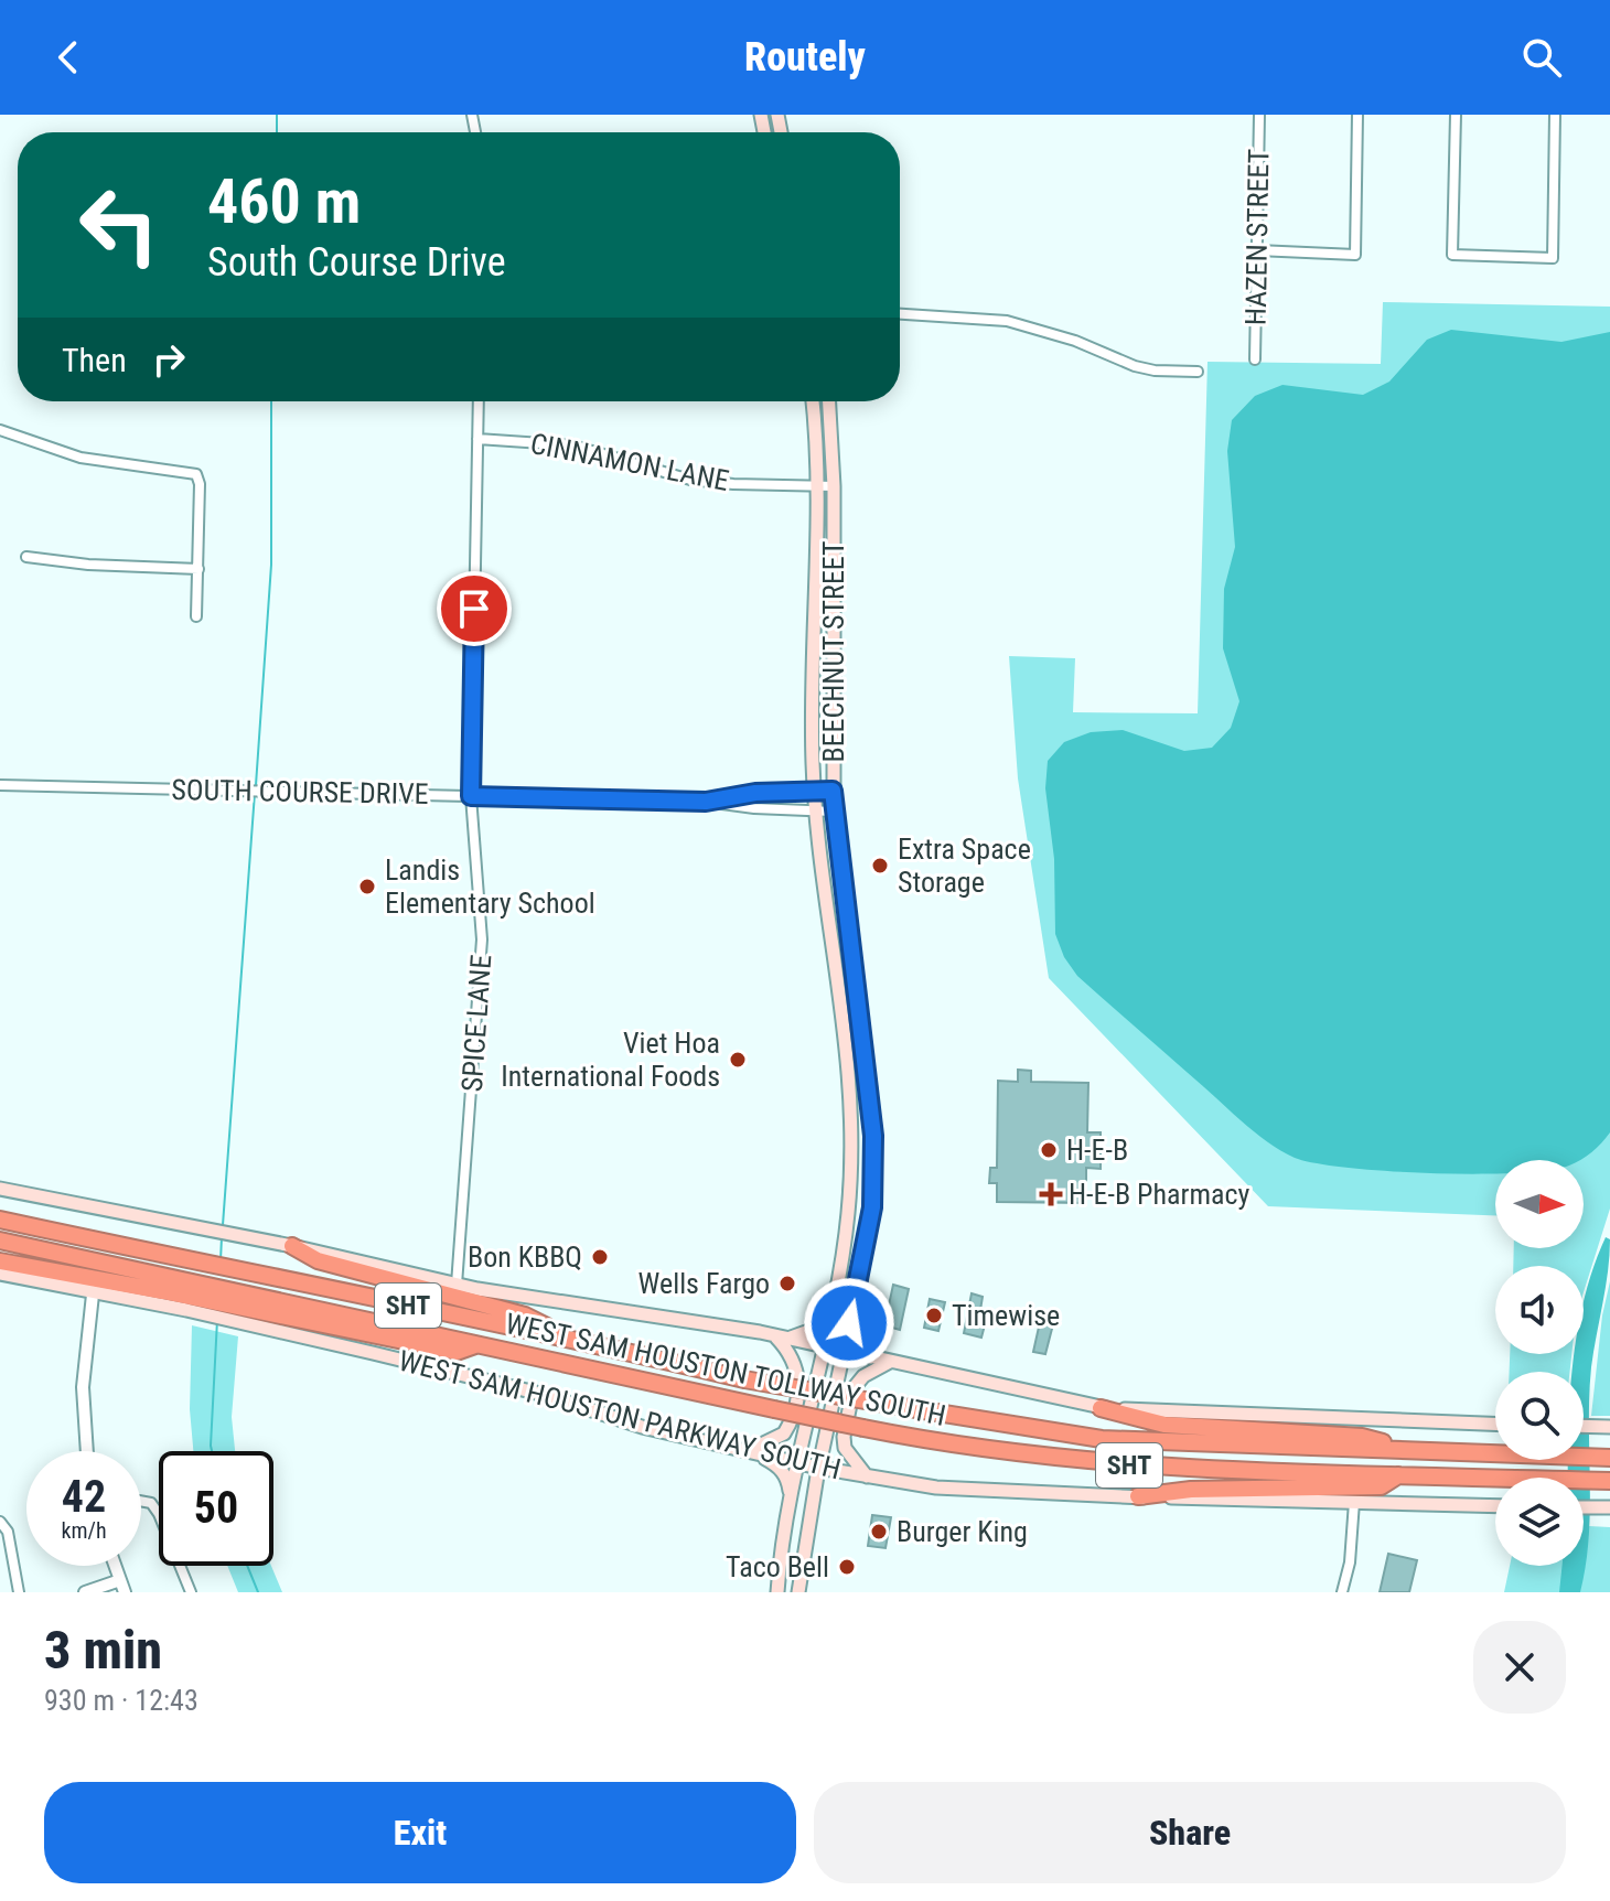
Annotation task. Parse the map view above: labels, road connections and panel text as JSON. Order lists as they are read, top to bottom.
{
  "streets": {
    "highway": ["SHT", "WEST SAM HOUSTON TOLLWAY SOUTH"],
    "main road": ["BEECHNUT STREET", "WEST SAM HOUSTON PARKWAY SOUTH"],
    "street": [
      "HAZEN STREET",
      "CINNAMON LANE",
      "SOUTH COURSE DRIVE",
      "SPICE LANE"
    ]
  },
  "crossings": [
    ["CINNAMON LANE", "BEECHNUT STREET"],
    ["CINNAMON LANE", "SPICE LANE"],
    ["BEECHNUT STREET", "SOUTH COURSE DRIVE"],
    ["BEECHNUT STREET", "WEST SAM HOUSTON PARKWAY SOUTH"],
    ["SOUTH COURSE DRIVE", "SPICE LANE"]
  ],
  "places": {
    "other": [
      "Extra Space Storage",
      "Landis Elementary School",
      "Viet Hoa International Foods",
      "H-E-B",
      "Bon KBBQ",
      "Wells Fargo",
      "Timewise",
      "Burger King",
      "Taco Bell"
    ],
    "health": ["H-E-B Pharmacy"]
  },
  "north": "right",
  "page": {
    "header": "Routely",
    "turn": ["460 m", "South Course Drive"],
    "then": "Then",
    "speed": "42 km/h",
    "limit": "50",
    "heading": ["3 min", "930 m · 12:43"],
    "buttons": ["Exit", "Share"]
  }
}
